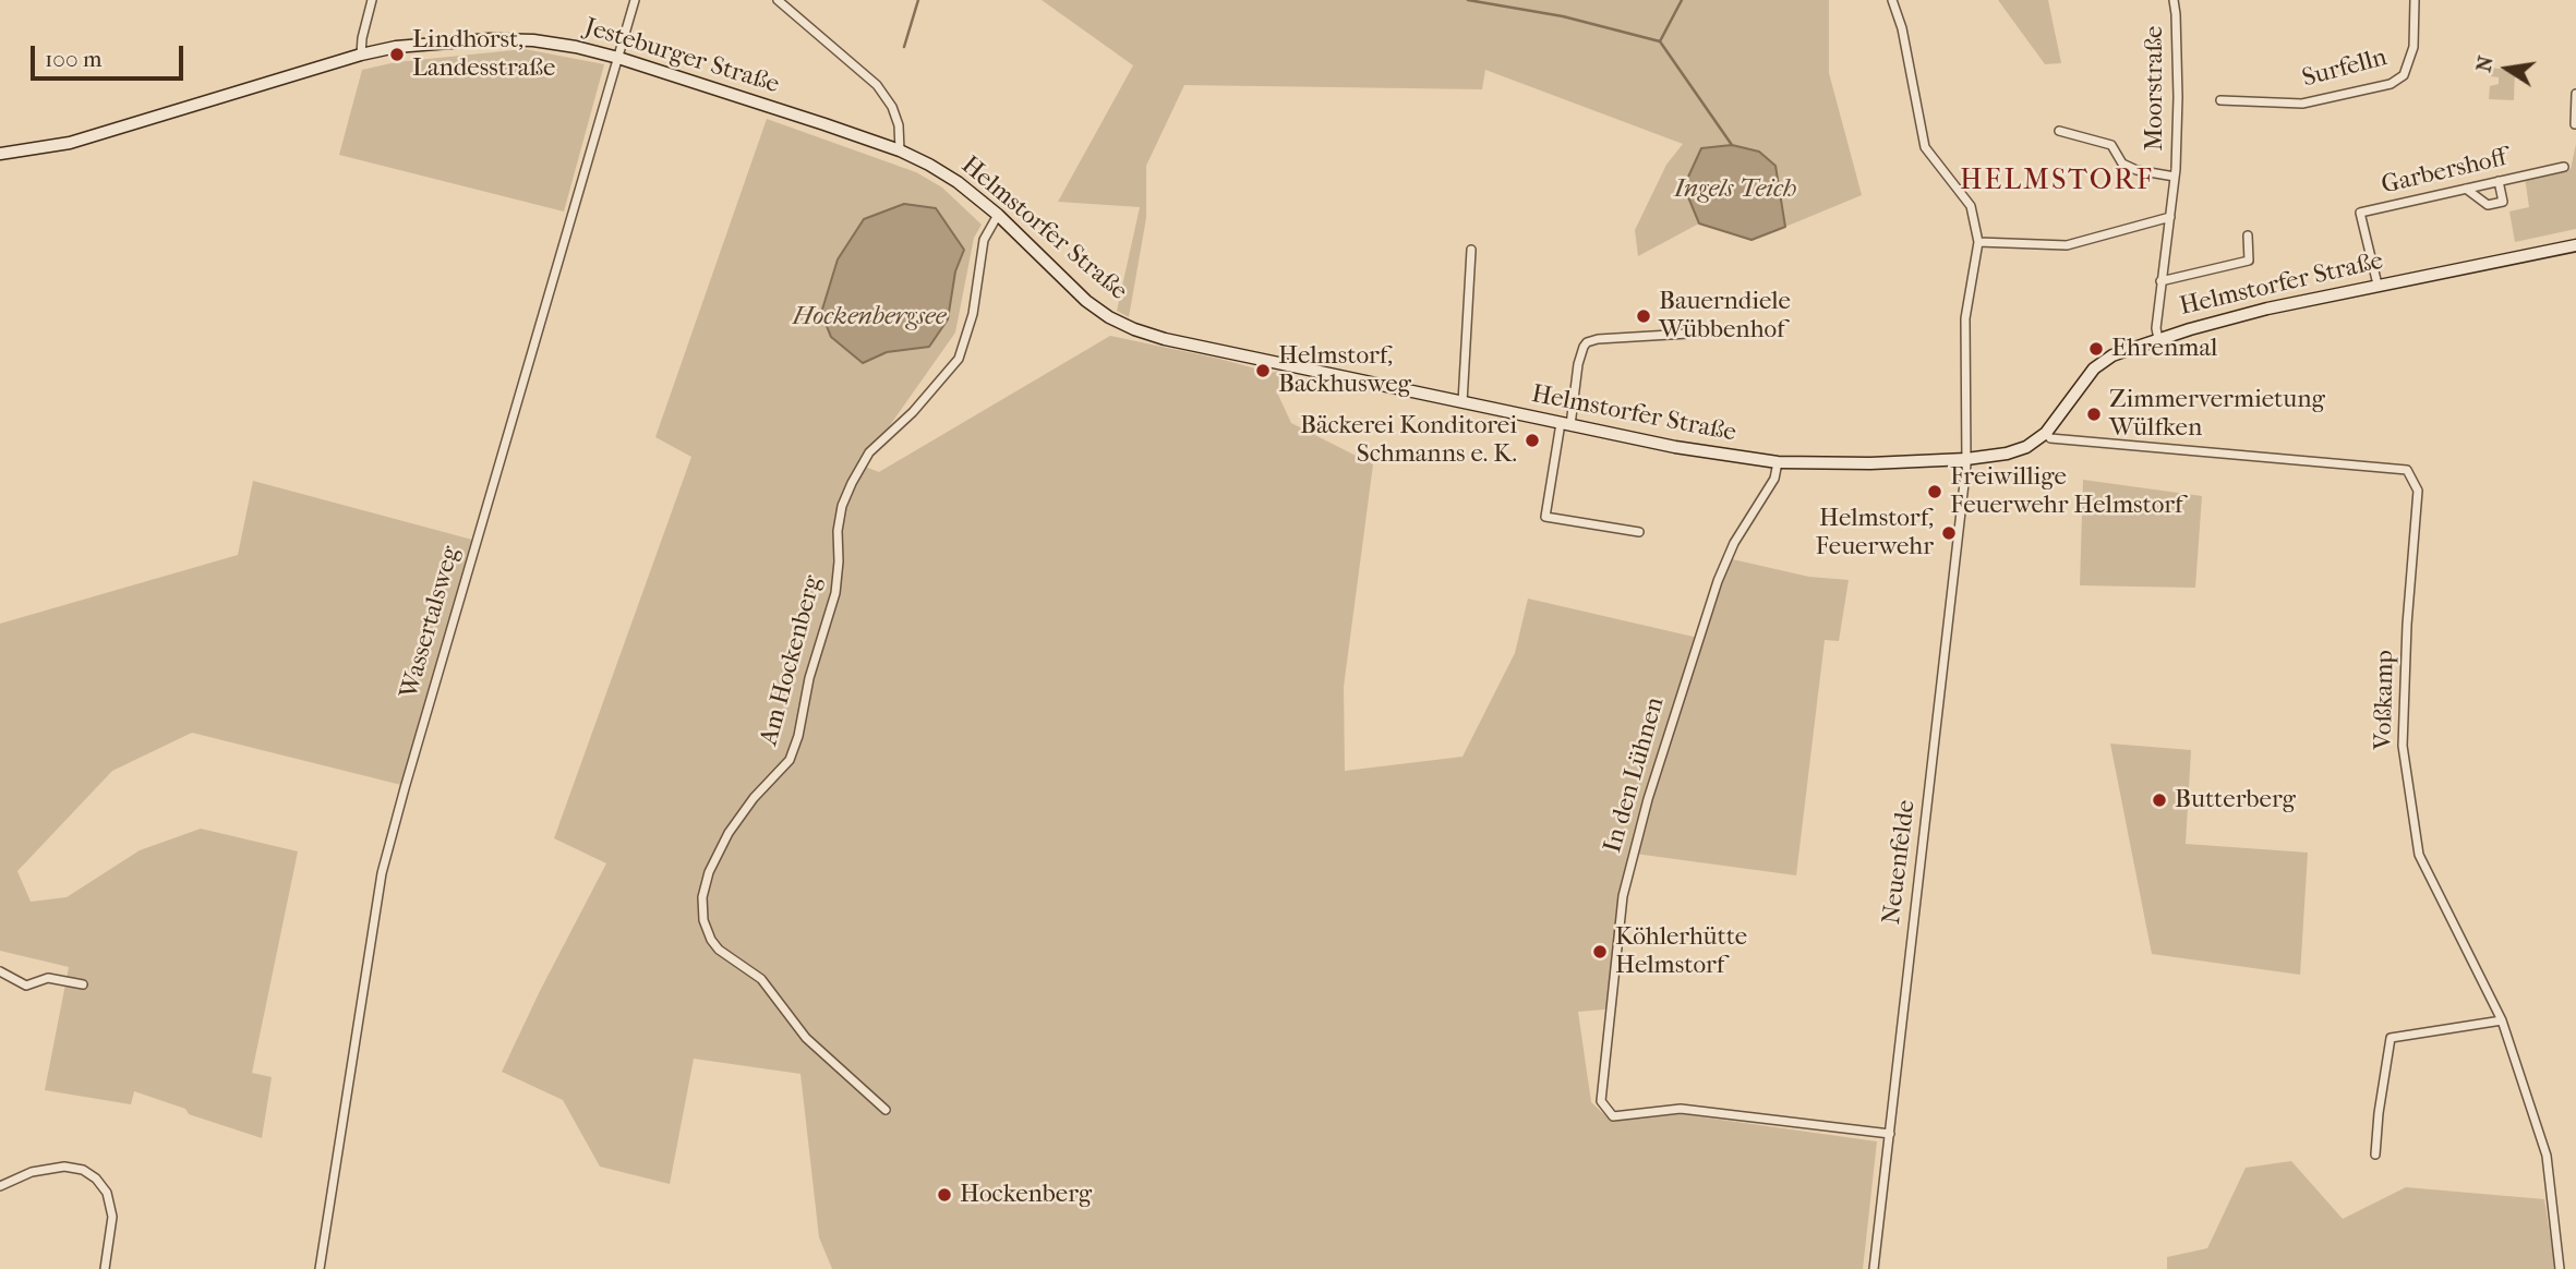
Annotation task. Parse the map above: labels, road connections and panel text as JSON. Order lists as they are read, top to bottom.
{
  "streets": {
    "main road": ["Jesteburger Straße", "Helmstorfer Straße"],
    "street": [
      "Surfelln",
      "Moorstraße",
      "Garbershoff",
      "Wassertalsweg",
      "Am Hockenberg",
      "Voßkamp",
      "In den Lühnen",
      "Neuenfelde"
    ]
  },
  "crossings": [
    ["Jesteburger Straße", "Helmstorfer Straße"],
    ["Jesteburger Straße", "Wassertalsweg"],
    ["Moorstraße", "Helmstorfer Straße"],
    ["Garbershoff", "Helmstorfer Straße"],
    ["Helmstorfer Straße", "Am Hockenberg"],
    ["Helmstorfer Straße", "Voßkamp"],
    ["Helmstorfer Straße", "In den Lühnen"],
    ["Helmstorfer Straße", "Neuenfelde"],
    ["In den Lühnen", "Neuenfelde"]
  ],
  "districts": ["HELMSTORF"],
  "water": ["Ingels Teich", "Hockenbergsee"],
  "places": [
    "Lindhorst, Landesstraße",
    "Bauerndiele Wübbenhof",
    "Ehrenmal",
    "Helmstorf, Backhusweg",
    "Zimmervermietung Wülfken",
    "Bäckerei Konditorei Schmanns e. K.",
    "Freiwillige Feuerwehr Helmstorf",
    "Helmstorf, Feuerwehr",
    "Butterberg",
    "Köhlerhütte Helmstorf",
    "Hockenberg"
  ],
  "scale_bar": "100 m",
  "north": "left"
}
